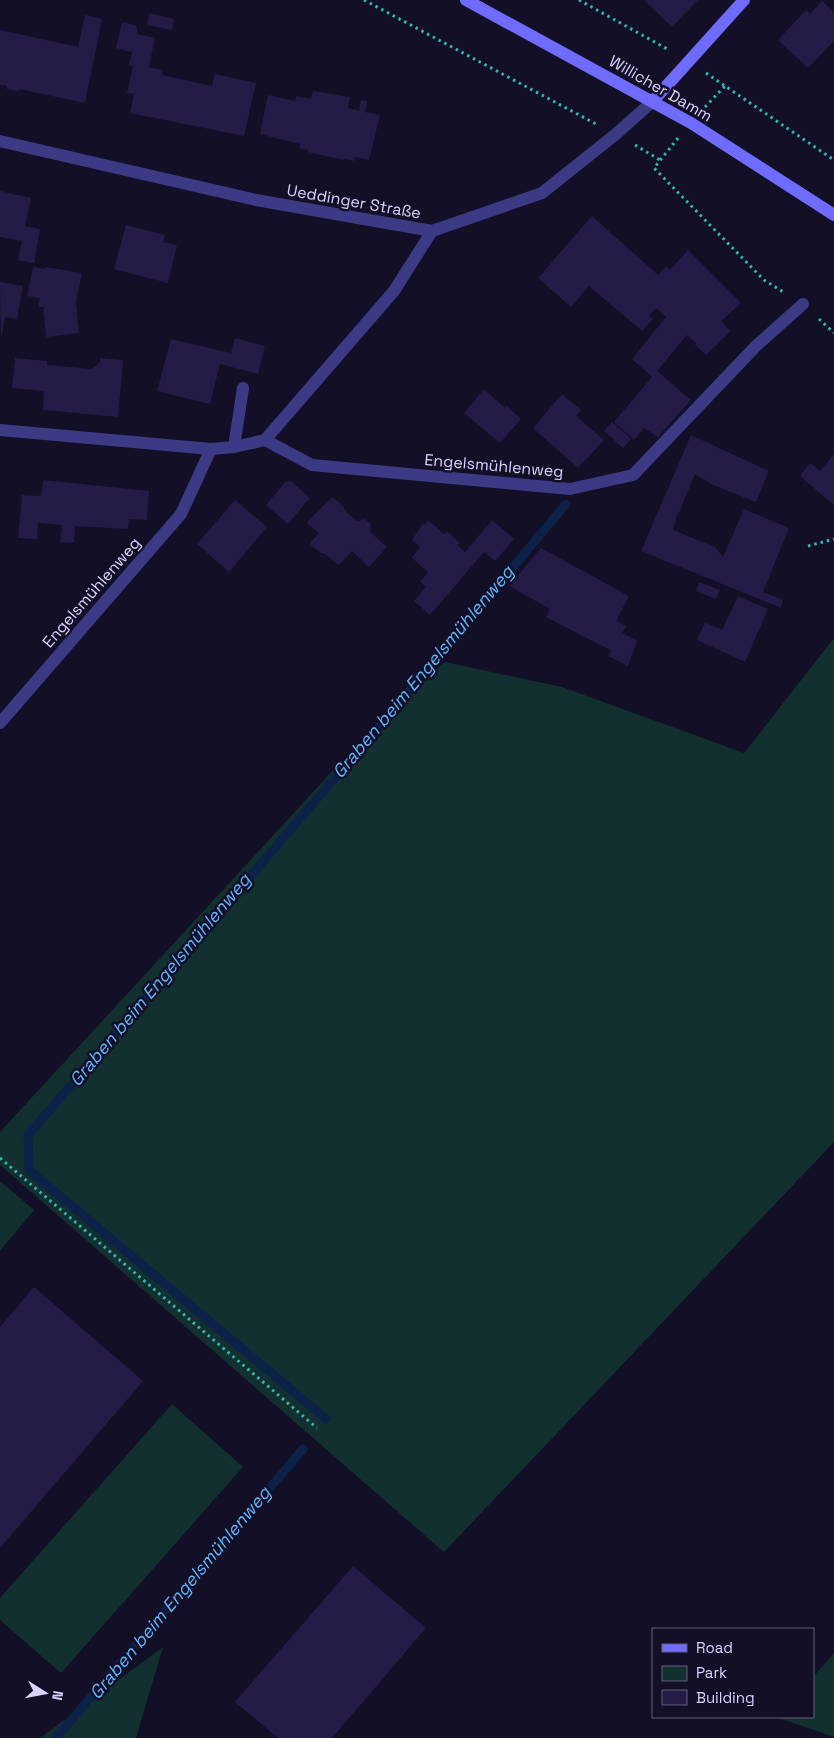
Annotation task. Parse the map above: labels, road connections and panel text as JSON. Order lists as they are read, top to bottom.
{
  "streets": {
    "main road": ["Willicher Damm", "Ueddinger Straße"],
    "street": ["Engelsmühlenweg"]
  },
  "crossings": [
    ["Willicher Damm", "Ueddinger Straße"]
  ],
  "water": ["Graben beim Engelsmühlenweg"],
  "legend": ["Road", "Park", "Building"],
  "north": "right"
}
